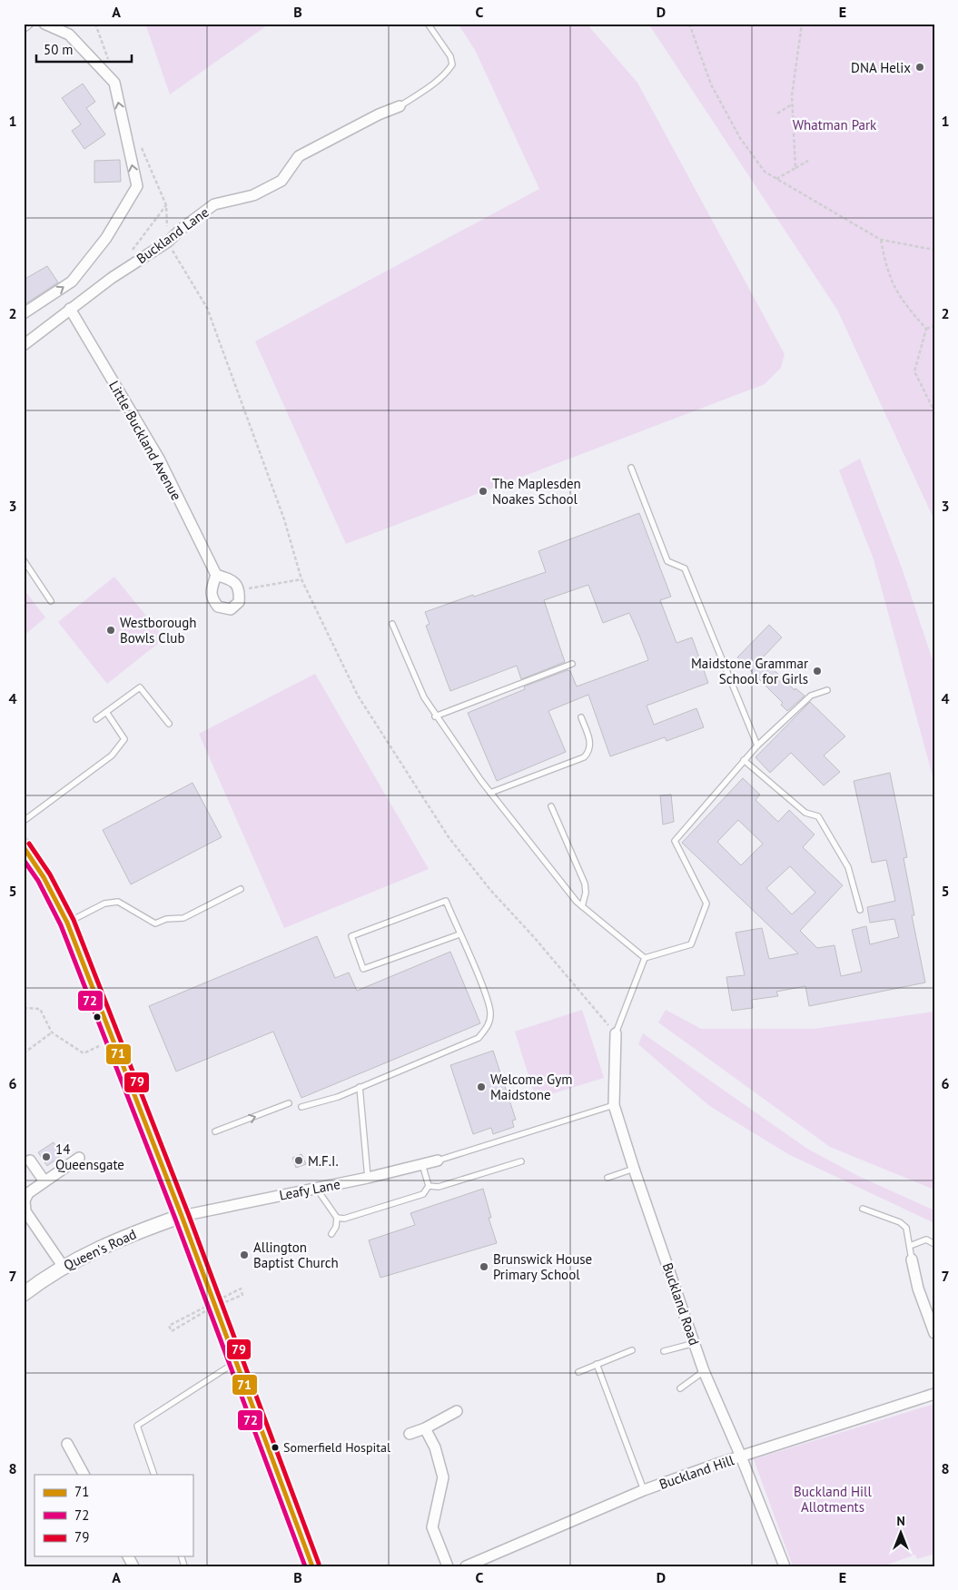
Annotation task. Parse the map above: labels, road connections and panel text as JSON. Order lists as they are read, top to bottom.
{
  "streets": {
    "street": [
      "Buckland Lane",
      "Little Buckland Avenue",
      "Leafy Lane",
      "Queen's Road",
      "Buckland Road",
      "Buckland Hill"
    ]
  },
  "crossings": [
    ["Buckland Lane", "Little Buckland Avenue"],
    ["Leafy Lane", "Queen's Road"],
    ["Buckland Road", "Buckland Hill"]
  ],
  "parks": ["Whatman Park", "Buckland Hill Allotments"],
  "places": [
    "DNA Helix",
    "The Maplesden Noakes School",
    "Westborough Bowls Club",
    "Maidstone Grammar School for Girls",
    "Welcome Gym Maidstone",
    "14 Queensgate",
    "M.F.I.",
    "Allington Baptist Church",
    "Brunswick House Primary School",
    "Somerfield Hospital"
  ],
  "lines": ["transit line 79", "transit line 71", "transit line 72"],
  "legend": ["71", "72", "79"],
  "scale_bar": "50 m",
  "north": "top",
  "grid": {
    "columns": [
      "A",
      "B",
      "C",
      "D",
      "E"
    ],
    "rows": [
      "1",
      "2",
      "3",
      "4",
      "5",
      "6",
      "7",
      "8"
    ]
  }
}
